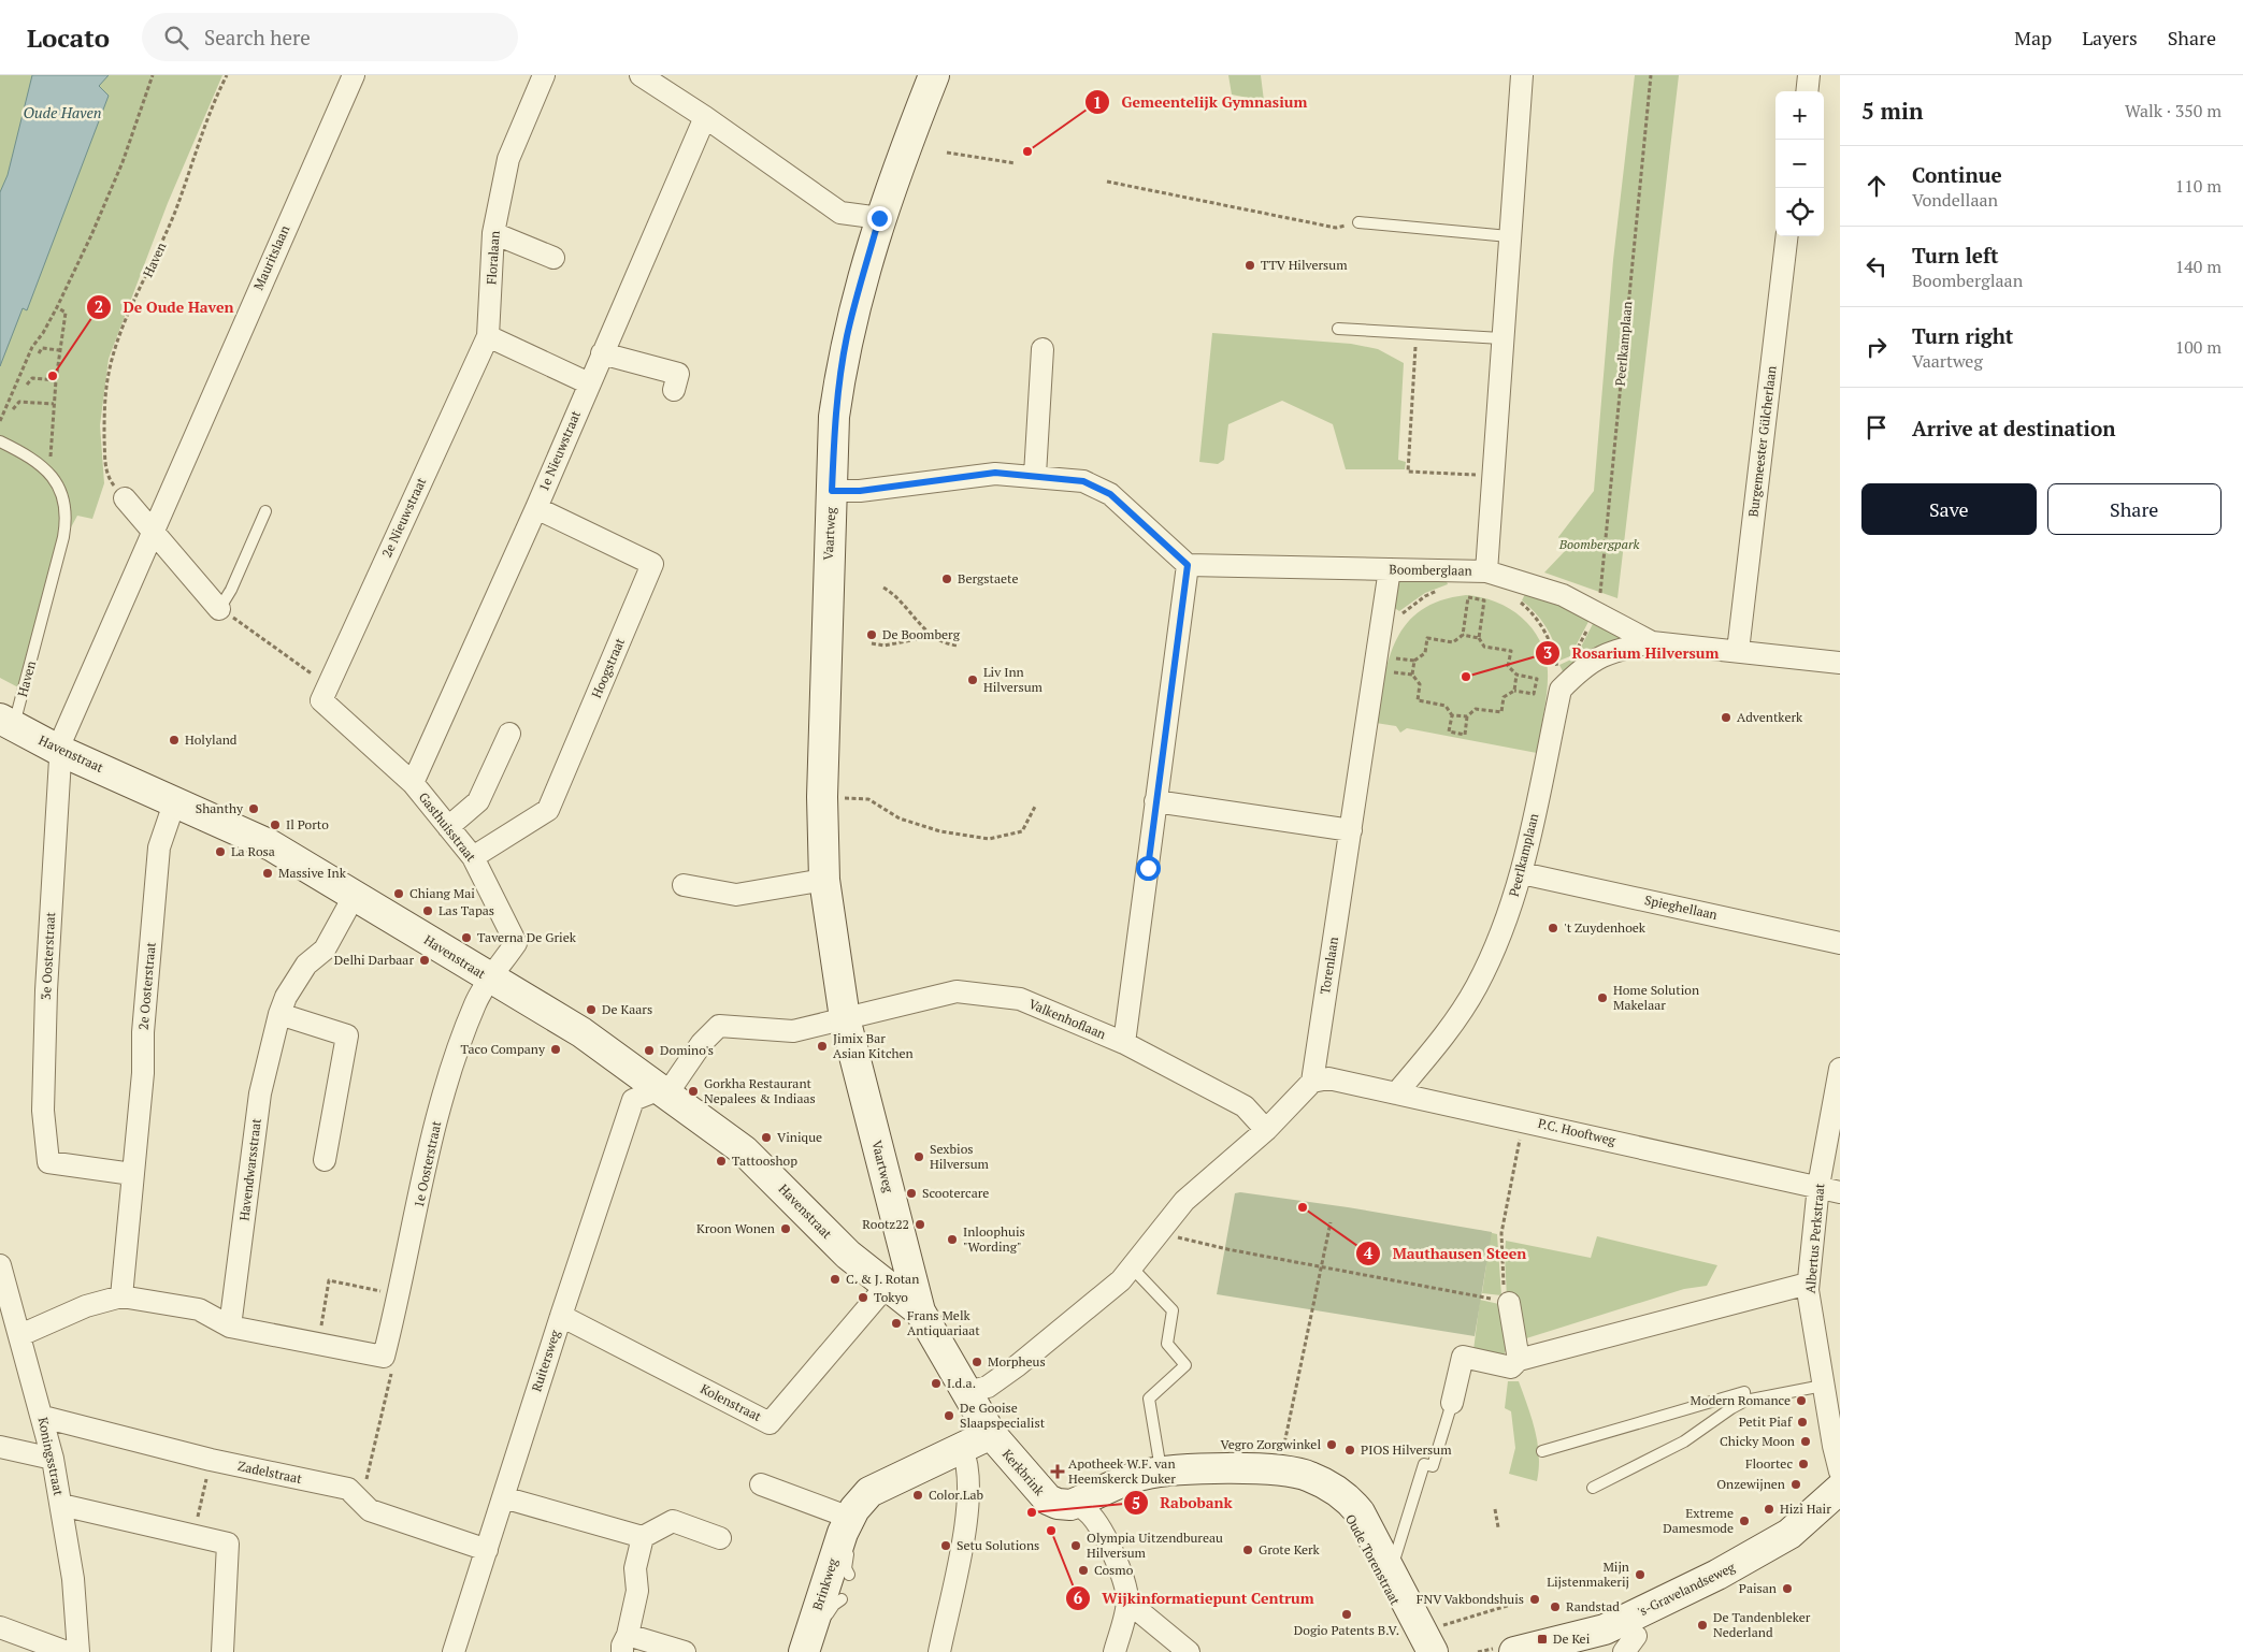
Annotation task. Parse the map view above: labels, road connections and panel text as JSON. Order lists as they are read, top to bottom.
{
  "streets": {
    "street": [
      "Mauritslaan",
      "Floralaan",
      "Peerlkamplaan",
      "Burgemeester Gülcherlaan",
      "1e Nieuwstraat",
      "2e Nieuwstraat",
      "Vaartweg",
      "Boomberglaan",
      "Hoogstraat",
      "Havenstraat",
      "Gasthuisstraat",
      "Spieghellaan",
      "3e Oosterstraat",
      "Torenlaan",
      "2e Oosterstraat",
      "Valkenhoflaan",
      "P.C. Hooftweg",
      "1e Oosterstraat",
      "Havendwarsstraat",
      "Albertus Perkstraat",
      "Ruitersweg",
      "Kolenstraat",
      "Koningsstraat",
      "Zadelstraat",
      "Kerkbrink",
      "Oude Torenstraat",
      "Brinkweg",
      "'s-Gravelandseweg"
    ],
    "lane": ["Haven"]
  },
  "crossings": [
    ["Mauritslaan", "Havenstraat"],
    ["Mauritslaan", "3e Oosterstraat"],
    ["Floralaan", "2e Nieuwstraat"],
    ["Haven", "Havenstraat"],
    ["Peerlkamplaan", "Boomberglaan"],
    ["Peerlkamplaan", "Spieghellaan"],
    ["Peerlkamplaan", "P.C. Hooftweg"],
    ["Burgemeester Gülcherlaan", "Boomberglaan"],
    ["1e Nieuwstraat", "Hoogstraat"],
    ["1e Nieuwstraat", "Gasthuisstraat"],
    ["2e Nieuwstraat", "Gasthuisstraat"],
    ["Vaartweg", "Havenstraat"],
    ["Vaartweg", "Valkenhoflaan"],
    ["Vaartweg", "Kerkbrink"],
    ["Vaartweg", "Brinkweg"],
    ["Boomberglaan", "Torenlaan"],
    ["Hoogstraat", "Gasthuisstraat"],
    ["Havenstraat", "Gasthuisstraat"],
    ["Havenstraat", "3e Oosterstraat"],
    ["Havenstraat", "2e Oosterstraat"],
    ["Havenstraat", "Valkenhoflaan"],
    ["Havenstraat", "1e Oosterstraat"],
    ["Havenstraat", "Havendwarsstraat"],
    ["Havenstraat", "Ruitersweg"],
    ["Havenstraat", "Kolenstraat"],
    ["Gasthuisstraat", "1e Oosterstraat"],
    ["3e Oosterstraat", "2e Oosterstraat"],
    ["Torenlaan", "P.C. Hooftweg"],
    ["Valkenhoflaan", "Ruitersweg"],
    ["P.C. Hooftweg", "Albertus Perkstraat"],
    ["Ruitersweg", "Kolenstraat"],
    ["Ruitersweg", "Zadelstraat"],
    ["Koningsstraat", "Zadelstraat"],
    ["Kerkbrink", "Oude Torenstraat"],
    ["Kerkbrink", "Brinkweg"]
  ],
  "water": ["Oude Haven"],
  "parks": ["Boombergpark"],
  "places": {
    "other": [
      "Gemeentelijk Gymnasium",
      "TTV Hilversum",
      "De Oude Haven",
      "Bergstaete",
      "De Boomberg",
      "Rosarium Hilversum",
      "Liv Inn Hilversum",
      "Adventkerk",
      "Holyland",
      "Shanthy",
      "Il Porto",
      "La Rosa",
      "Massive Ink",
      "Chiang Mai",
      "Las Tapas",
      "'t Zuydenhoek",
      "Taverna De Griek",
      "Delhi Darbaar",
      "Home Solution Makelaar",
      "De Kaars",
      "Jimix Bar Asian Kitchen",
      "Taco Company",
      "Domino's",
      "Gorkha Restaurant Nepalees & Indiaas",
      "Vinique",
      "Sexbios Hilversum",
      "Tattooshop",
      "Scootercare",
      "Mauthausen Steen",
      "Rootz22",
      "Kroon Wonen",
      "Inloophuis \"Wording\"",
      "C. & J. Rotan",
      "Tokyo",
      "Frans Melk Antiquariaat",
      "Morpheus",
      "I.d.a.",
      "Modern Romance",
      "De Gooise Slaapspecialist",
      "Petit Piaf",
      "Chicky Moon",
      "Vegro Zorgwinkel",
      "PIOS Hilversum",
      "Floortec",
      "Onzewijnen",
      "Color.Lab",
      "Hizi Hair",
      "Rabobank",
      "Extreme Damesmode",
      "Wijkinformatiepunt Centrum",
      "Setu Solutions",
      "Olympia Uitzendbureau Hilversum",
      "Grote Kerk",
      "Cosmo",
      "Mijn Lijstenmakerij",
      "Paisan",
      "FNV Vakbondshuis",
      "Randstad",
      "Dogio Patents B.V.",
      "De Tandenbleker Nederland"
    ],
    "health": ["Apotheek W.F. van Heemskerck Duker"],
    "transit": ["De Kei"]
  },
  "page": {
    "header": "Locato",
    "search": "Search here",
    "nav": ["Map", "Layers", "Share"],
    "heading": ["5 min", "Walk · 350 m"],
    "map_buttons": ["+", "−"],
    "list": [
      ["Continue", "Vondellaan", "110 m"],
      ["Turn left", "Boomberglaan", "140 m"],
      ["Turn right", "Vaartweg", "100 m"],
      "Arrive at destination"
    ],
    "buttons": ["Save", "Share"]
  }
}
